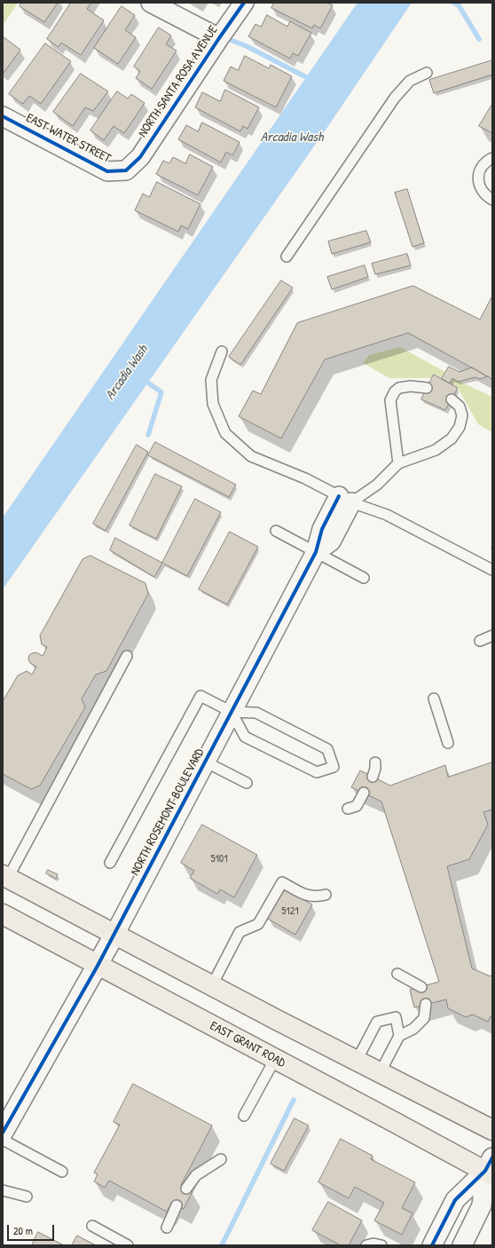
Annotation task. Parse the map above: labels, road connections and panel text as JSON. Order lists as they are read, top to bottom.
{
  "streets": {
    "main road": ["EAST GRANT ROAD"],
    "street": ["NORTH SANTA ROSA AVENUE", "EAST WATER STREET", "NORTH ROSEMONT BOULEVARD"]
  },
  "crossings": [
    ["NORTH SANTA ROSA AVENUE", "EAST WATER STREET"],
    ["NORTH ROSEMONT BOULEVARD", "EAST GRANT ROAD"]
  ],
  "water": ["Arcadia Wash"],
  "house_numbers": ["5101", "5121"],
  "scale_bar": "20 m"
}
